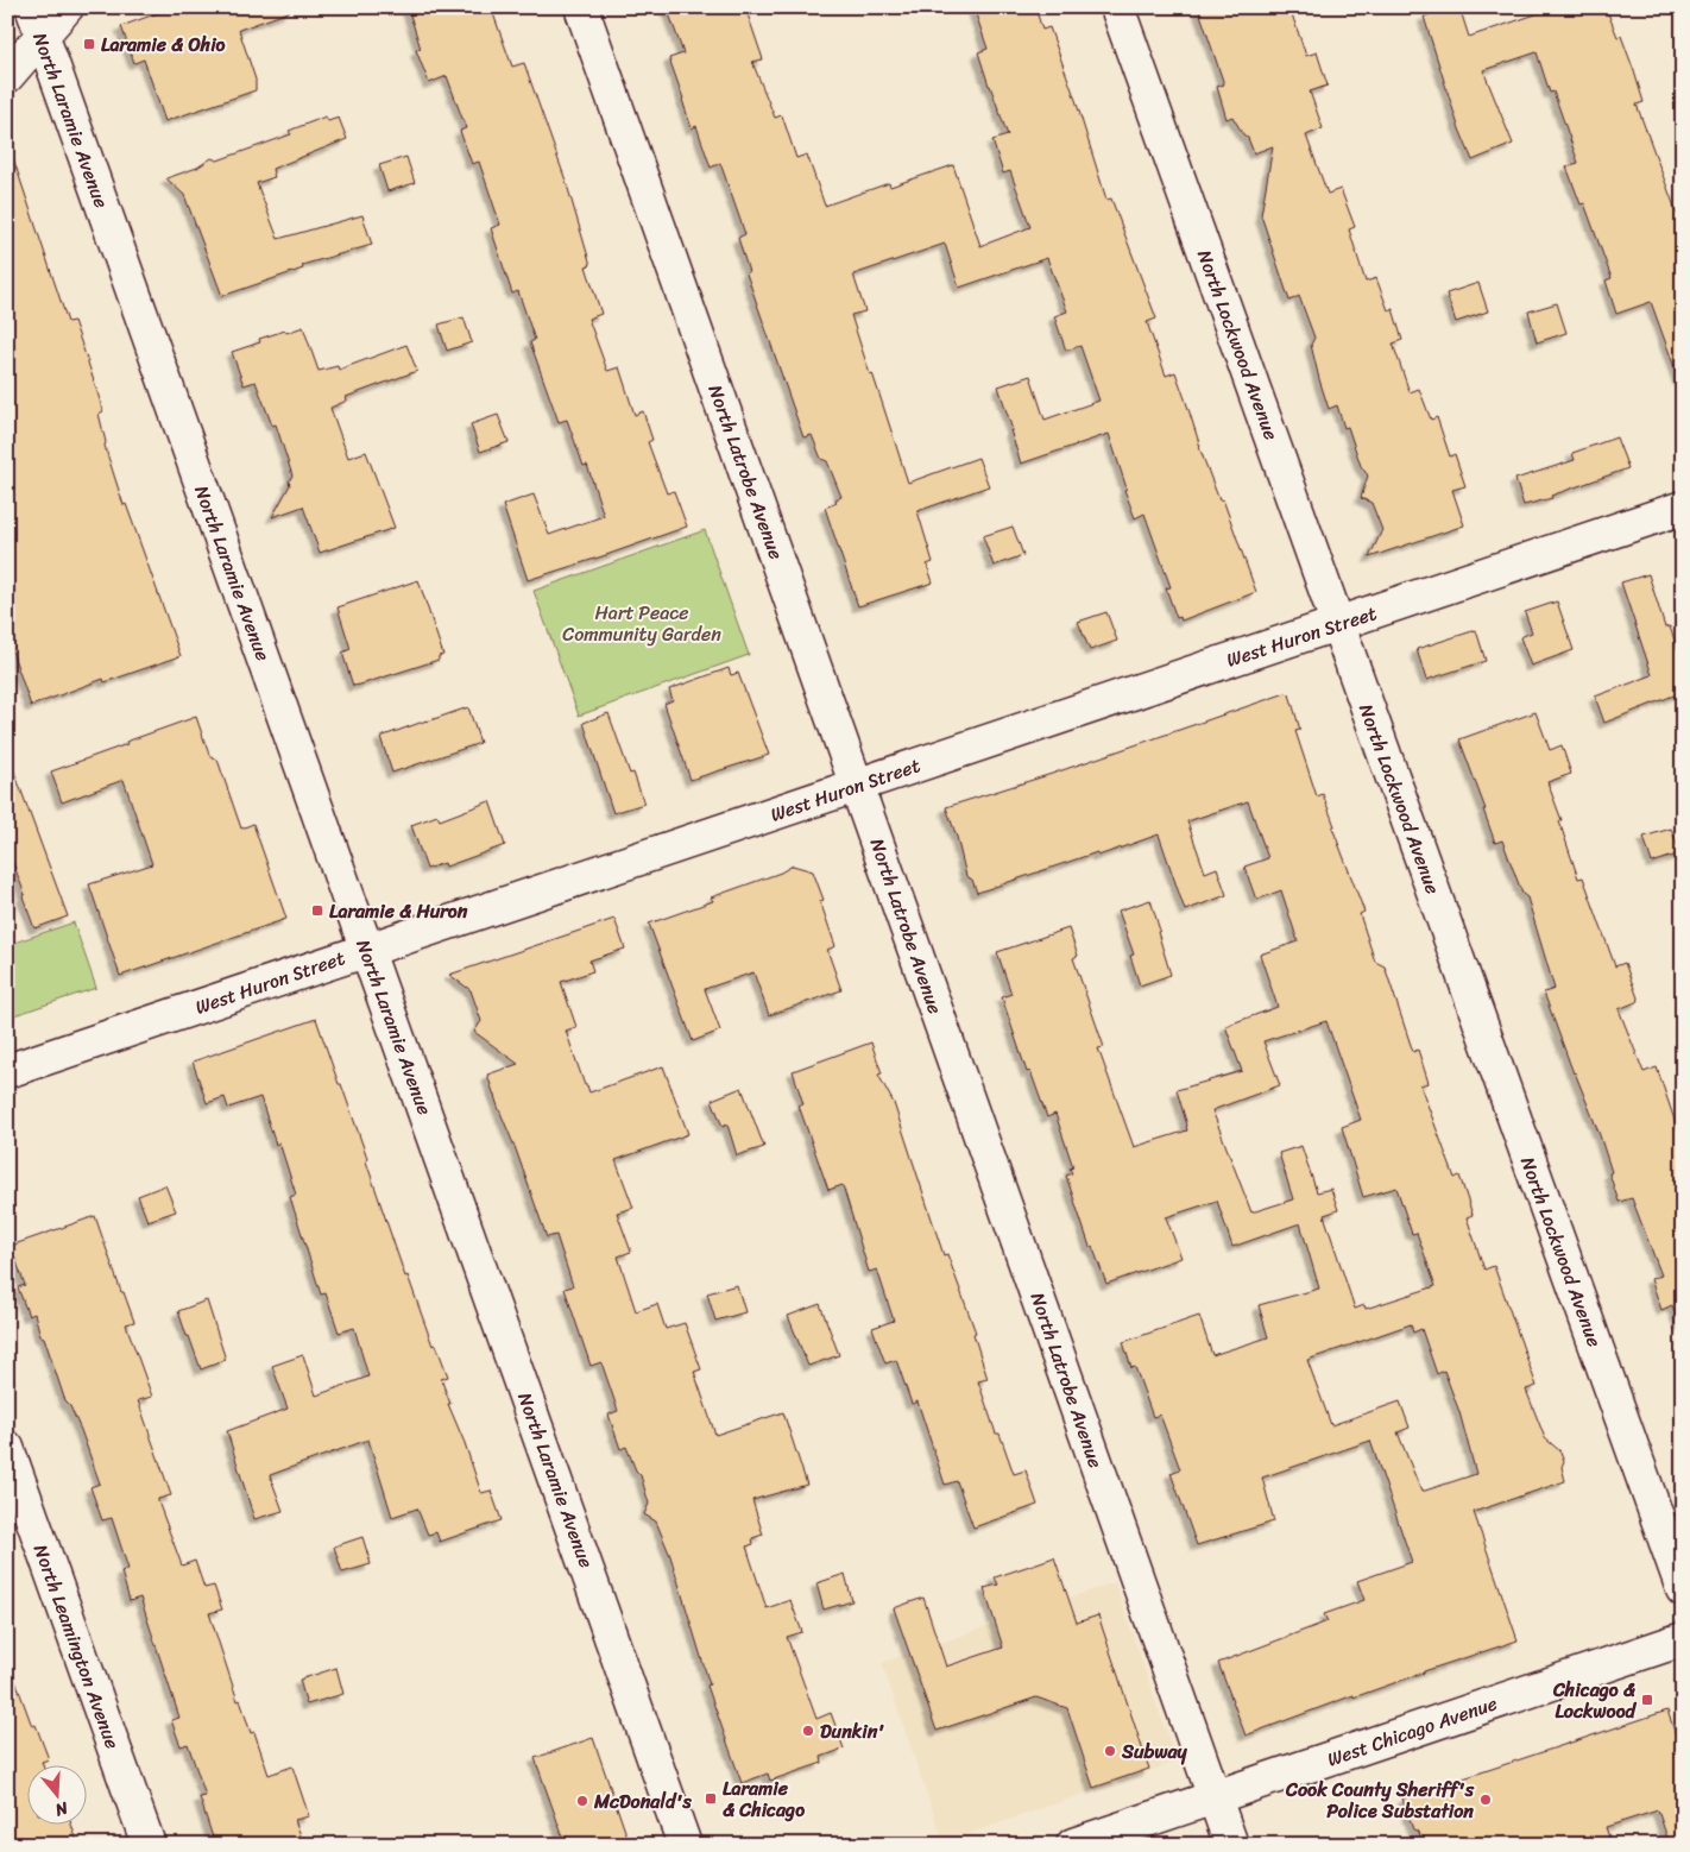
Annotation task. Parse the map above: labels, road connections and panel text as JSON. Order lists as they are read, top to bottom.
{
  "streets": {
    "street": [
      "North Laramie Avenue",
      "North Lockwood Avenue",
      "North Latrobe Avenue",
      "West Huron Street",
      "North Leamington Avenue",
      "West Chicago Avenue"
    ]
  },
  "crossings": [
    ["North Laramie Avenue", "West Huron Street"],
    ["North Lockwood Avenue", "West Huron Street"],
    ["North Latrobe Avenue", "West Huron Street"],
    ["North Latrobe Avenue", "West Chicago Avenue"]
  ],
  "parks": ["Hart Peace Community Garden"],
  "places": {
    "transit": [
      "Laramie & Ohio",
      "Laramie & Huron",
      "Chicago & Lockwood",
      "Laramie & Chicago"
    ],
    "other": [
      "Dunkin'",
      "Subway",
      "Cook County Sheriff's Police Substation",
      "McDonald's"
    ]
  },
  "north": "bottom"
}
